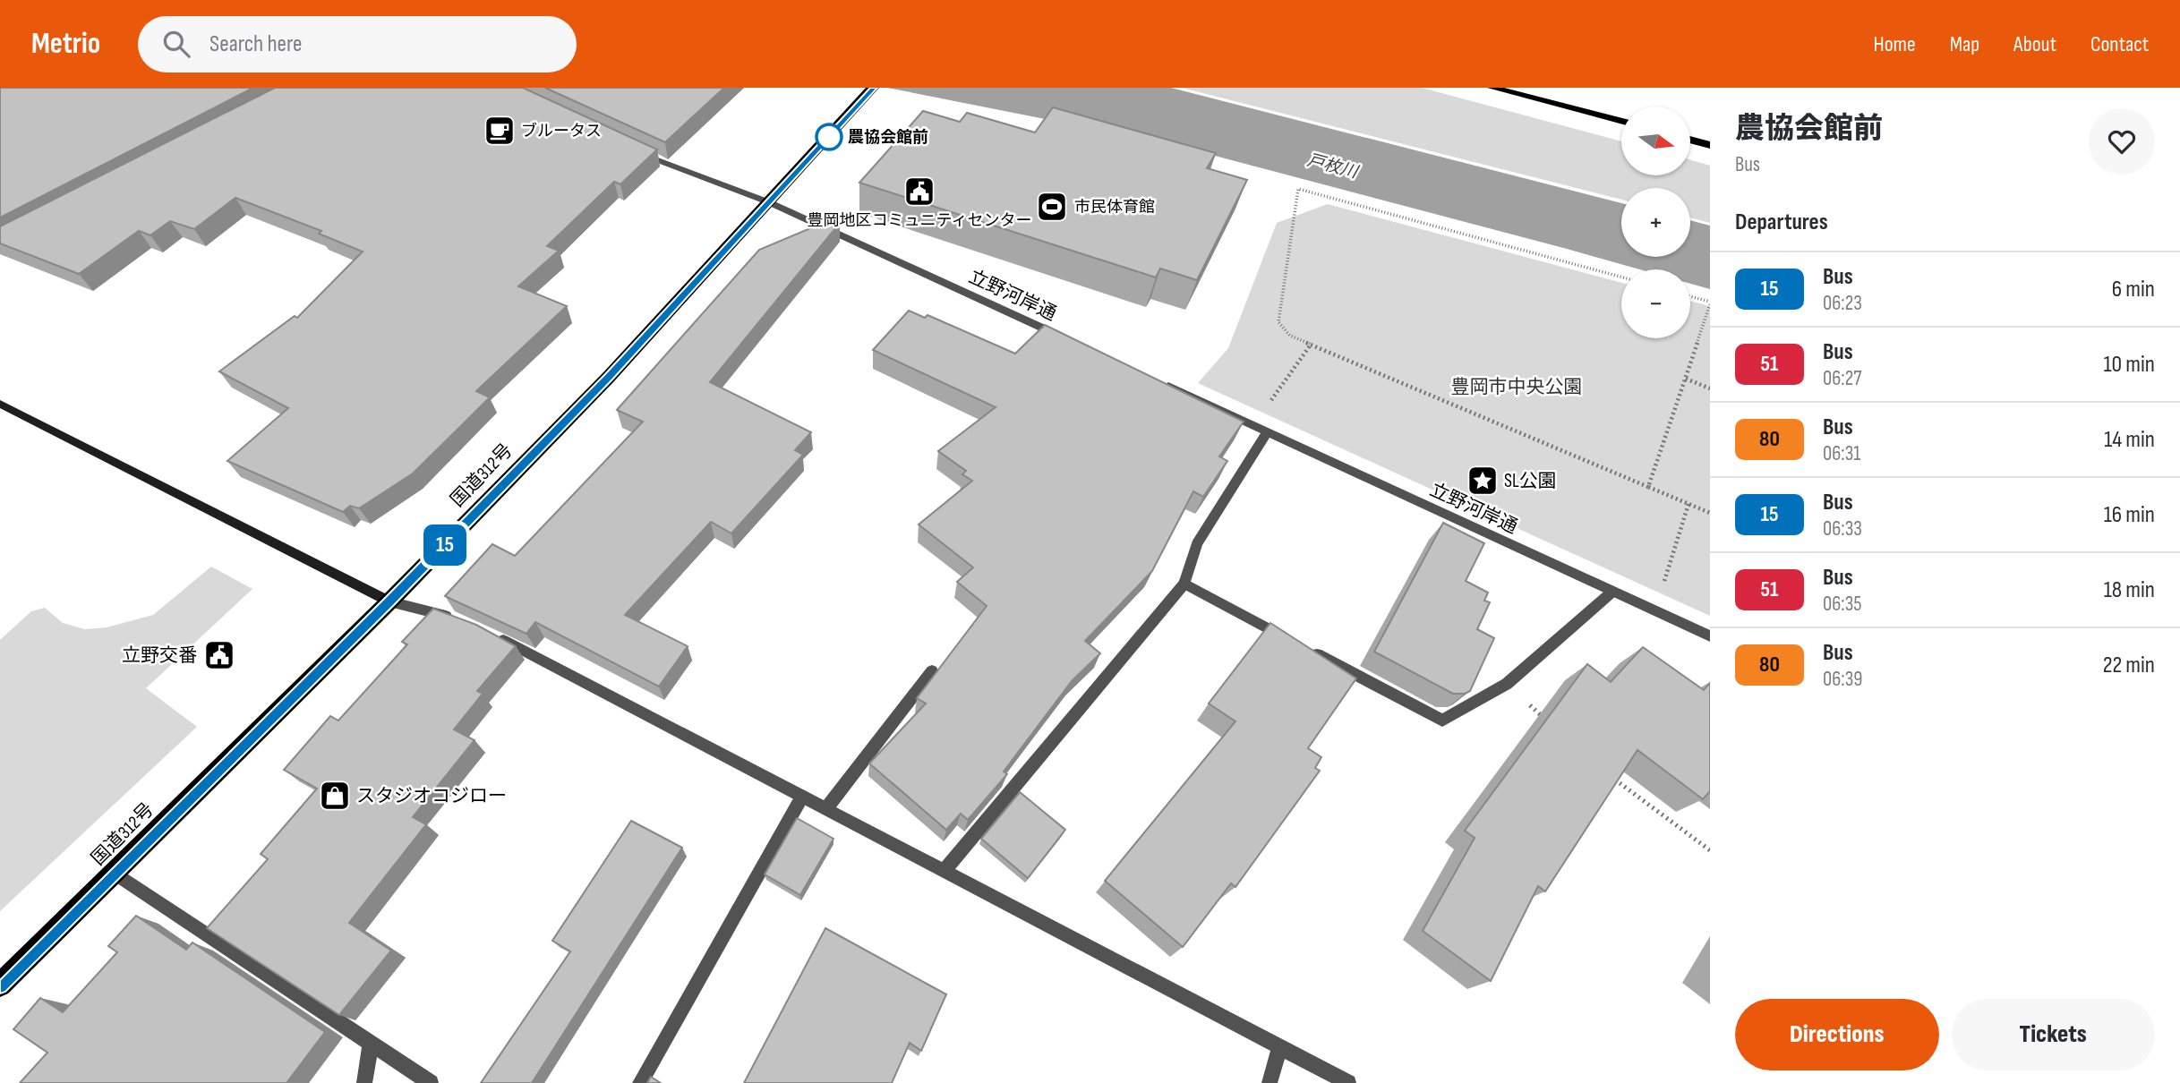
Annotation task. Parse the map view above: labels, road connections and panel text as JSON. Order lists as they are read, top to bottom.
{
  "streets": {
    "highway": ["国道312号"],
    "street": ["立野河岸通"]
  },
  "crossings": [
    ["立野河岸通", "国道312号"]
  ],
  "water": ["戸枚川"],
  "parks": ["豊岡市中央公園"],
  "places": {
    "cafe": ["ブルータス"],
    "other": ["農協会館前"],
    "public building": ["豊岡地区コミュニティセンター", "立野交番"],
    "sports": ["市民体育館"],
    "place": ["SL公園"],
    "shop": ["スタジオコジロー"]
  },
  "lines": ["bus line 15"],
  "north": "right",
  "page": {
    "header": "Metrio",
    "search": "Search here",
    "nav": [
      "Home",
      "Map",
      "About",
      "Contact"
    ],
    "on_map": "15",
    "heading": [
      ["農協会館前", "Bus"],
      "Departures"
    ],
    "map_buttons": ["+", "−"],
    "list": [
      {
        "mark": "15",
        "name": "Bus",
        "note": "06:23",
        "value": "6 min"
      },
      {
        "mark": "51",
        "name": "Bus",
        "note": "06:27",
        "value": "10 min"
      },
      {
        "mark": "80",
        "name": "Bus",
        "note": "06:31",
        "value": "14 min"
      },
      {
        "mark": "15",
        "name": "Bus",
        "note": "06:33",
        "value": "16 min"
      },
      {
        "mark": "51",
        "name": "Bus",
        "note": "06:35",
        "value": "18 min"
      },
      {
        "mark": "80",
        "name": "Bus",
        "note": "06:39",
        "value": "22 min"
      }
    ],
    "buttons": ["Directions", "Tickets"]
  }
}
